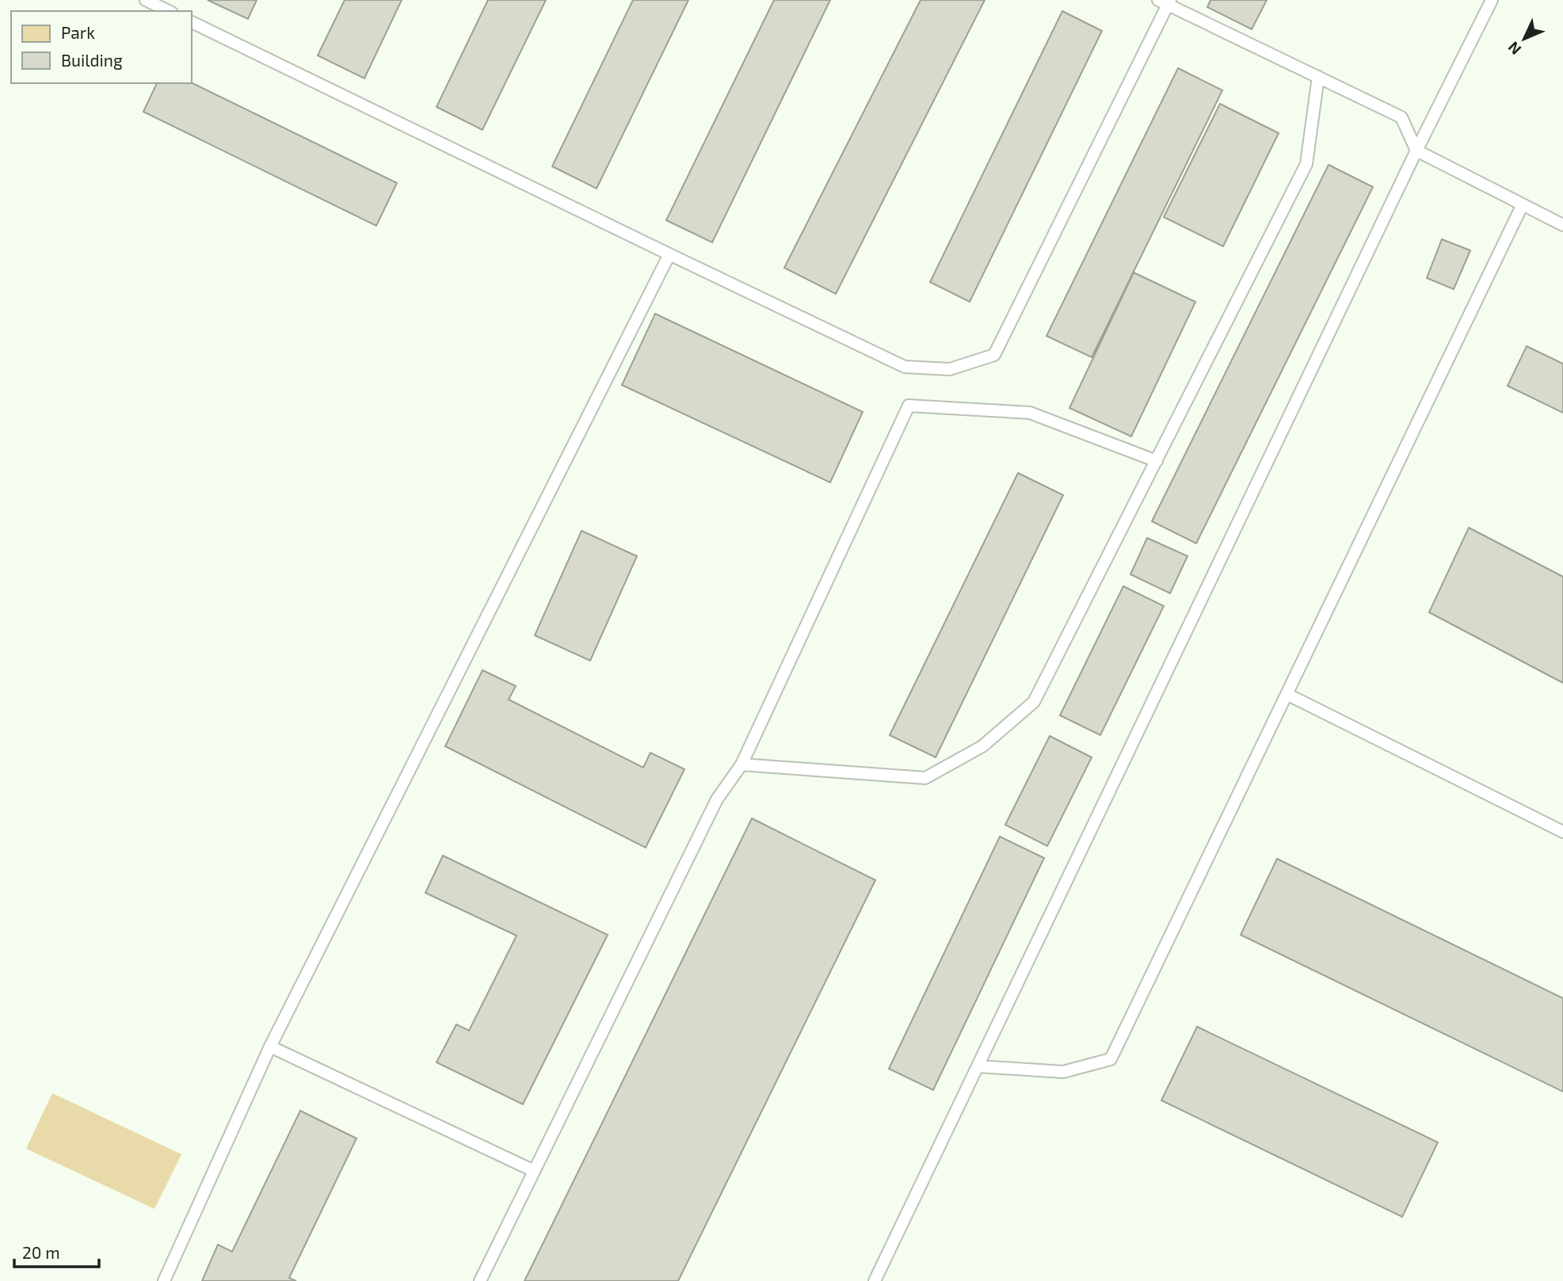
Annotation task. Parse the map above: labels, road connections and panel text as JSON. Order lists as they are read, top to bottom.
{
  "legend": ["Park", "Building"],
  "scale_bar": "20 m",
  "north": "bottom left"
}
